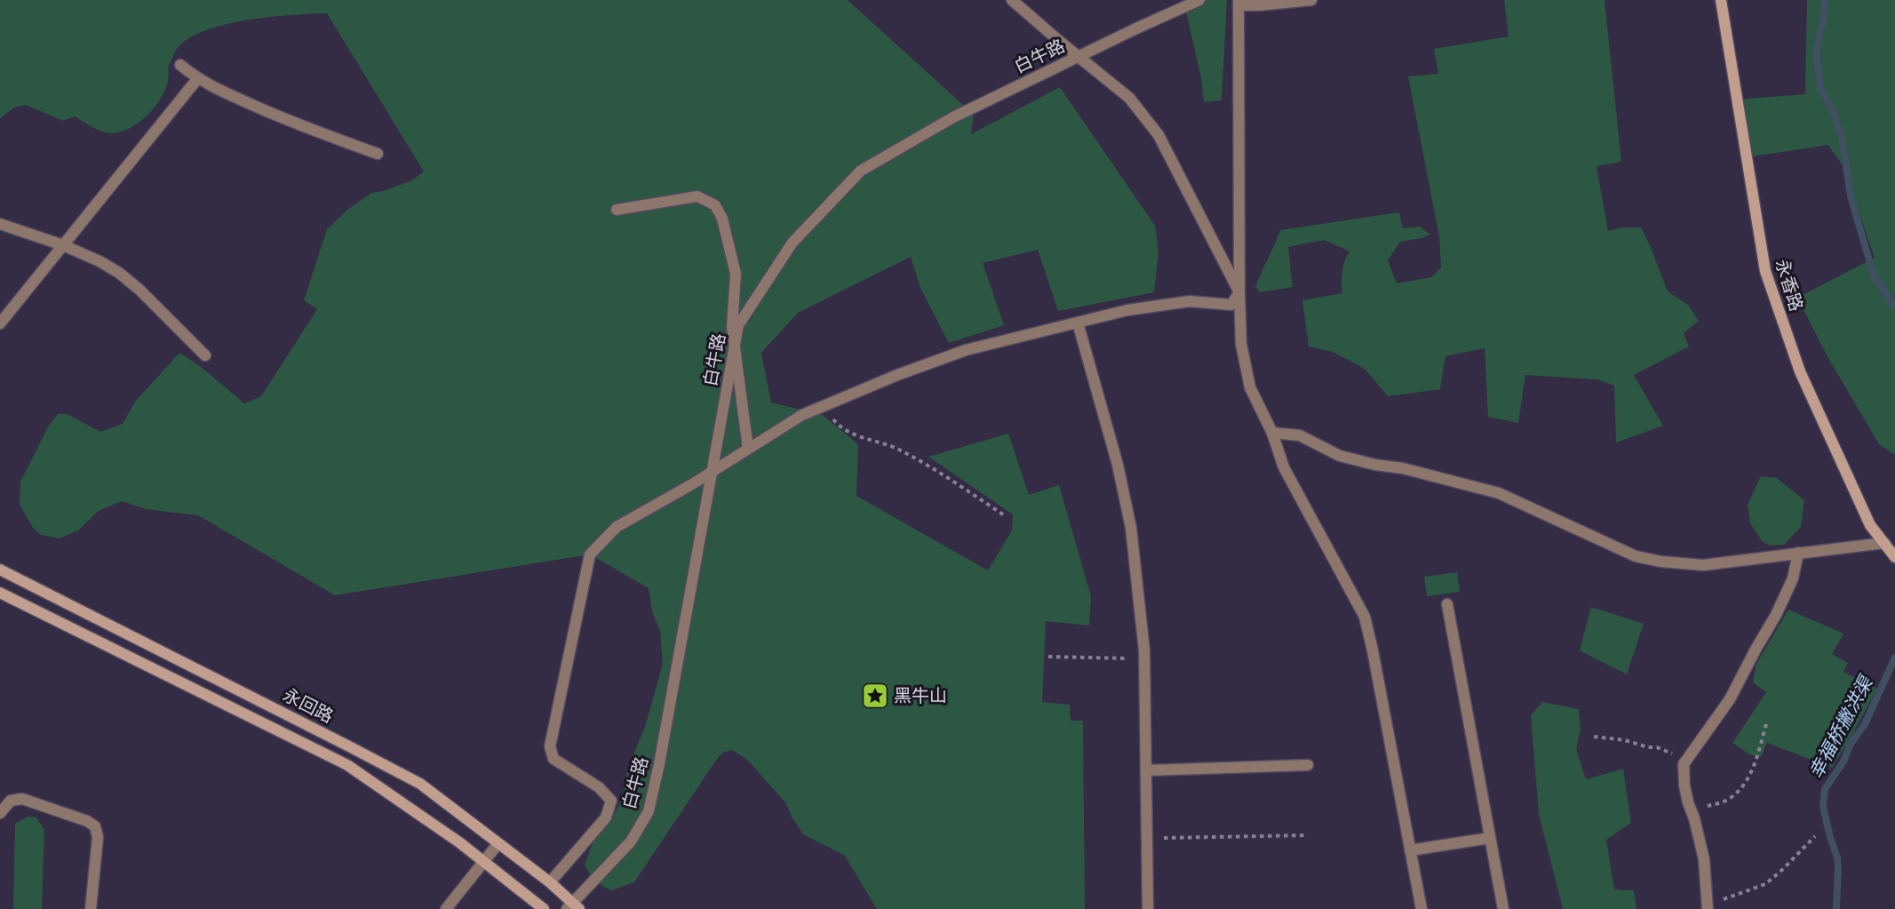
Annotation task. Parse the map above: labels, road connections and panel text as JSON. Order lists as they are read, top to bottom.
{
  "streets": {
    "main road": ["永香路", "永回路"],
    "street": ["白牛路"]
  },
  "crossings": [
    ["白牛路", "永回路"]
  ],
  "water": ["幸福桥撇洪渠"],
  "places": {
    "place": ["黑牛山"]
  }
}
